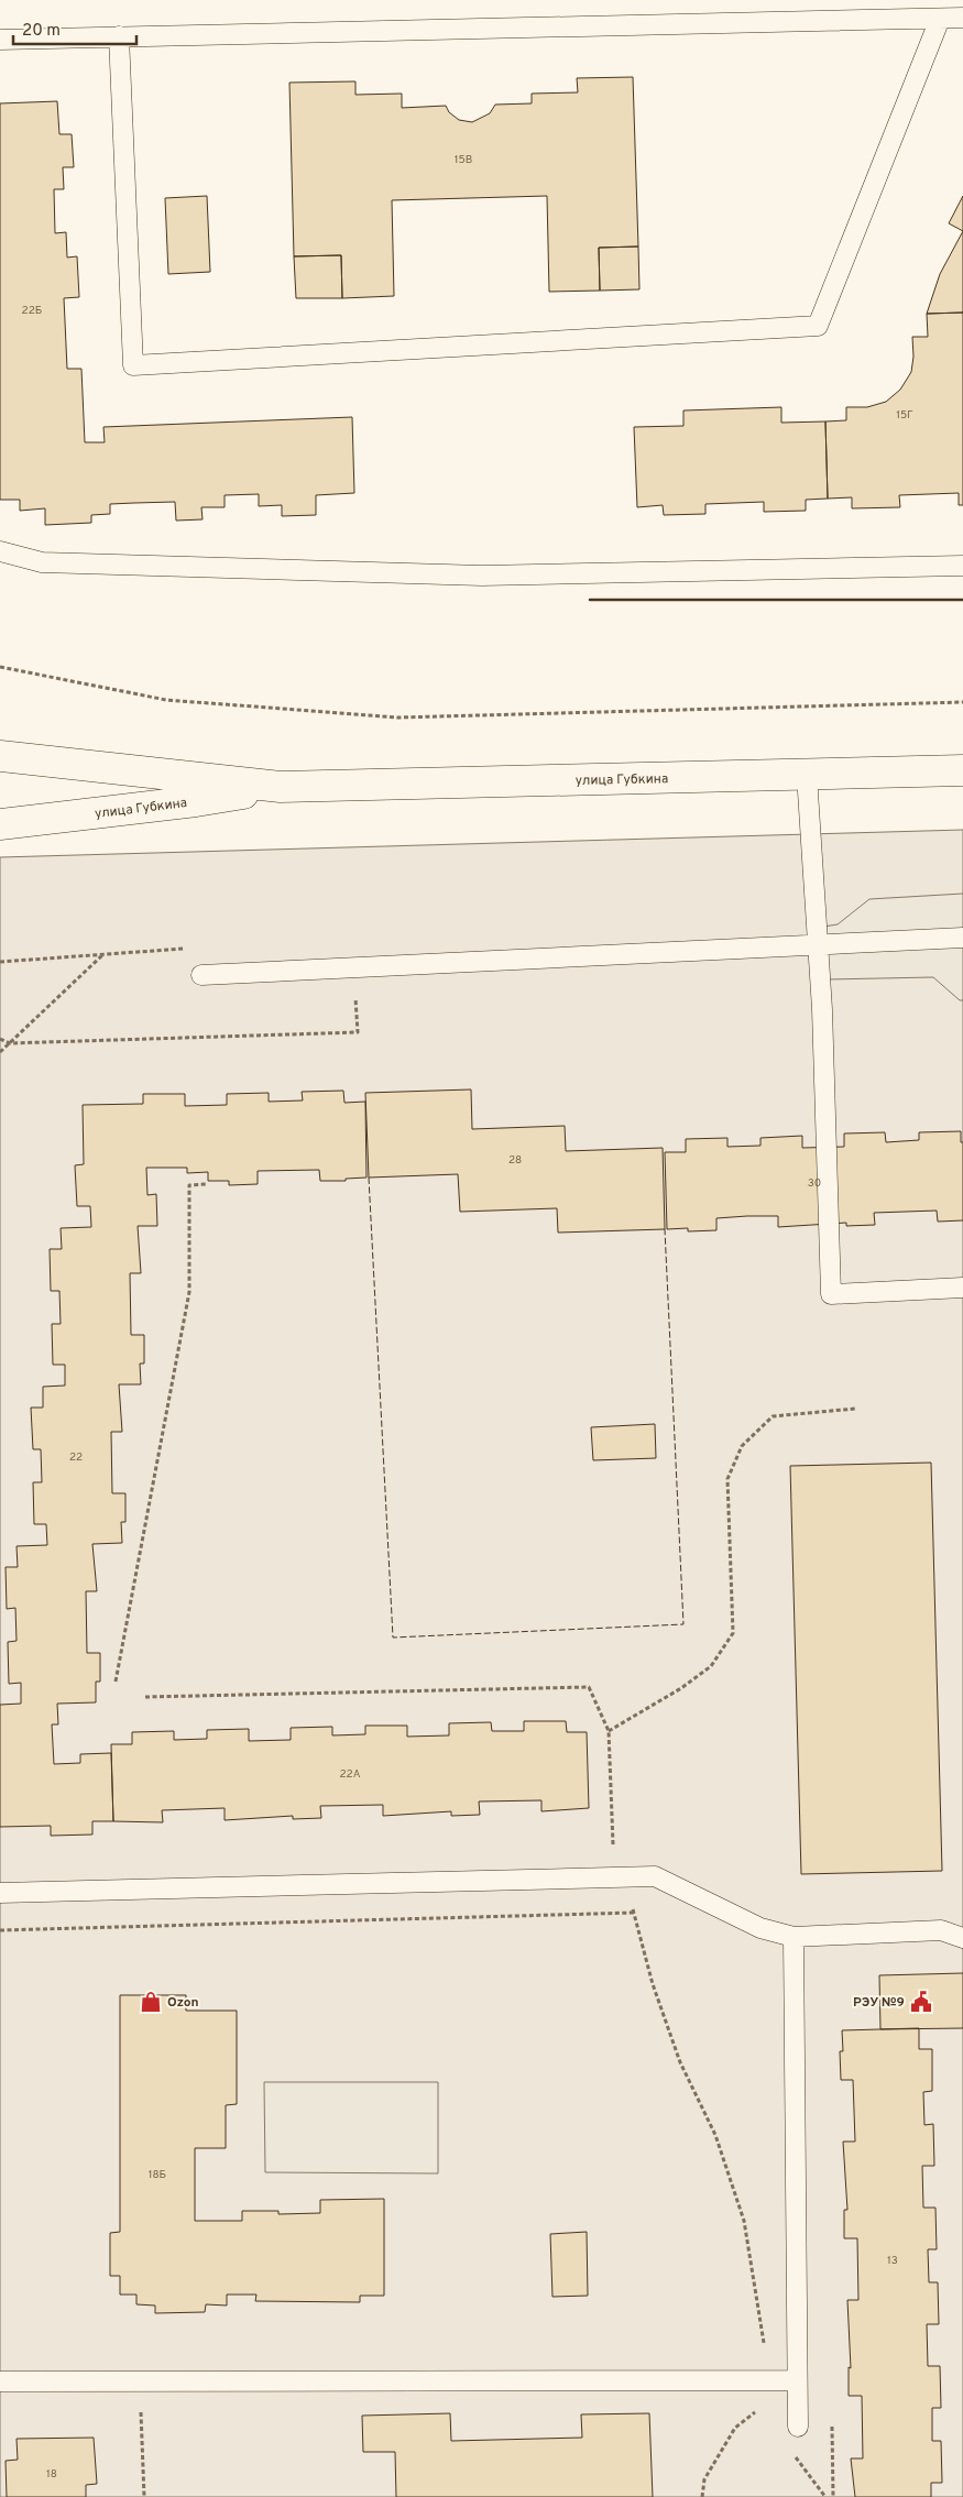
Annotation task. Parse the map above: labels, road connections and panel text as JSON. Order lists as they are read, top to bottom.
{
  "streets": {
    "main road": ["улица Губкина"]
  },
  "places": {
    "shop": ["Ozon"],
    "public building": ["РЭУ №9"]
  },
  "house_numbers": [
    "15В",
    "22Б",
    "15Г",
    "28",
    "30",
    "22",
    "22А",
    "18Б",
    "13",
    "18"
  ],
  "scale_bar": "20 m"
}
